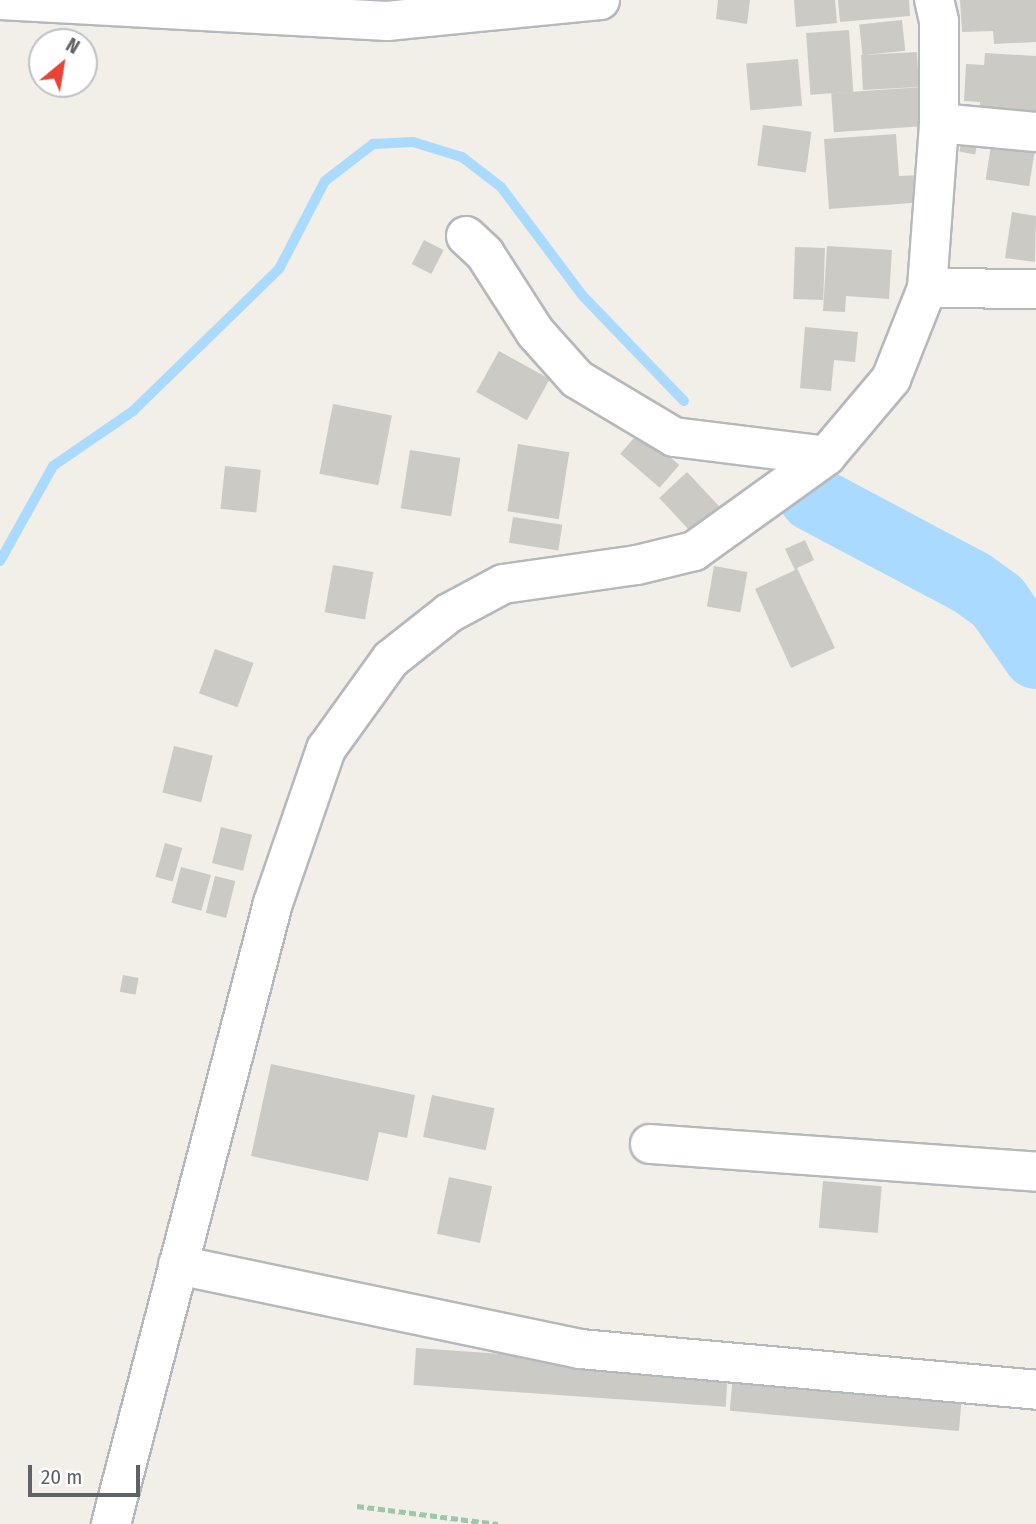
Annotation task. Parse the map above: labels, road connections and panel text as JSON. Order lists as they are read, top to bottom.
{
  "scale_bar": "20 m",
  "north": "top right"
}
